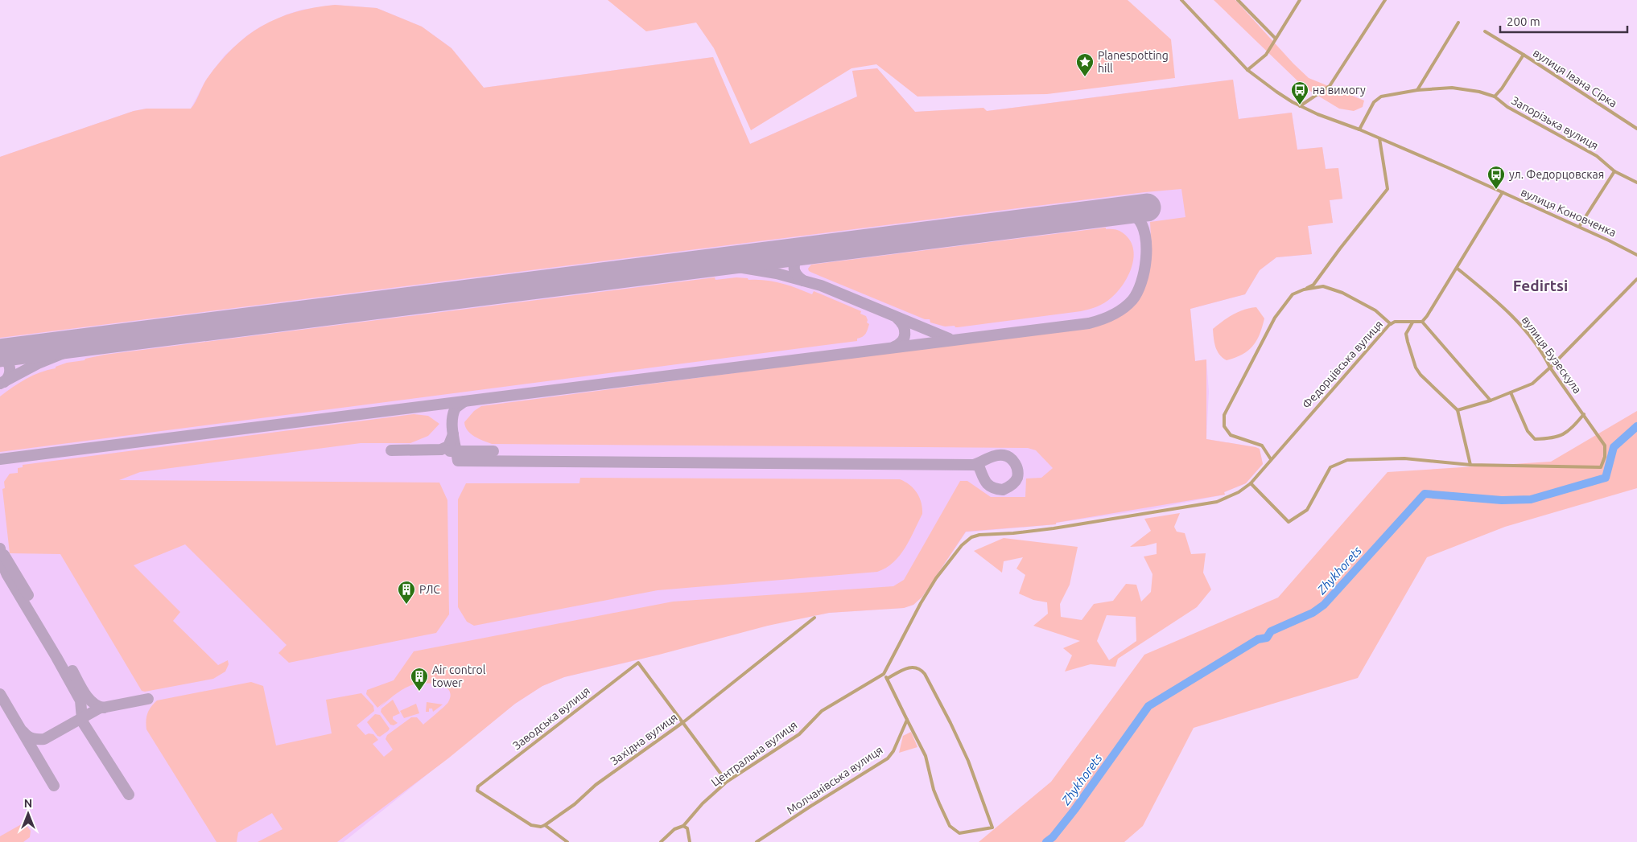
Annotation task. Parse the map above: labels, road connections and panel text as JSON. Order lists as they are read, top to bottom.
{
  "streets": {
    "street": [
      "вулиця Івана Сірка",
      "Запорізька вулиця",
      "вулиця Коновченка",
      "вулиця Бузескула",
      "Федорцівська вулиця",
      "Заводська вулиця",
      "Західна вулиця",
      "Центральна вулиця",
      "Молчанівська вулиця"
    ]
  },
  "crossings": [
    ["вулиця Івана Сірка", "Запорізька вулиця"],
    ["Запорізька вулиця", "вулиця Коновченка"],
    ["Федорцівська вулиця", "Центральна вулиця"],
    ["Заводська вулиця", "Західна вулиця"]
  ],
  "districts": ["Fedirtsi"],
  "water": ["Zhykhorets"],
  "places": {
    "place": ["Planespotting hill"],
    "bus stop": ["на вимогу", "ул. Федорцовская"],
    "building": ["РЛС", "Air control tower"]
  },
  "scale_bar": "200 m",
  "north": "top"
}
